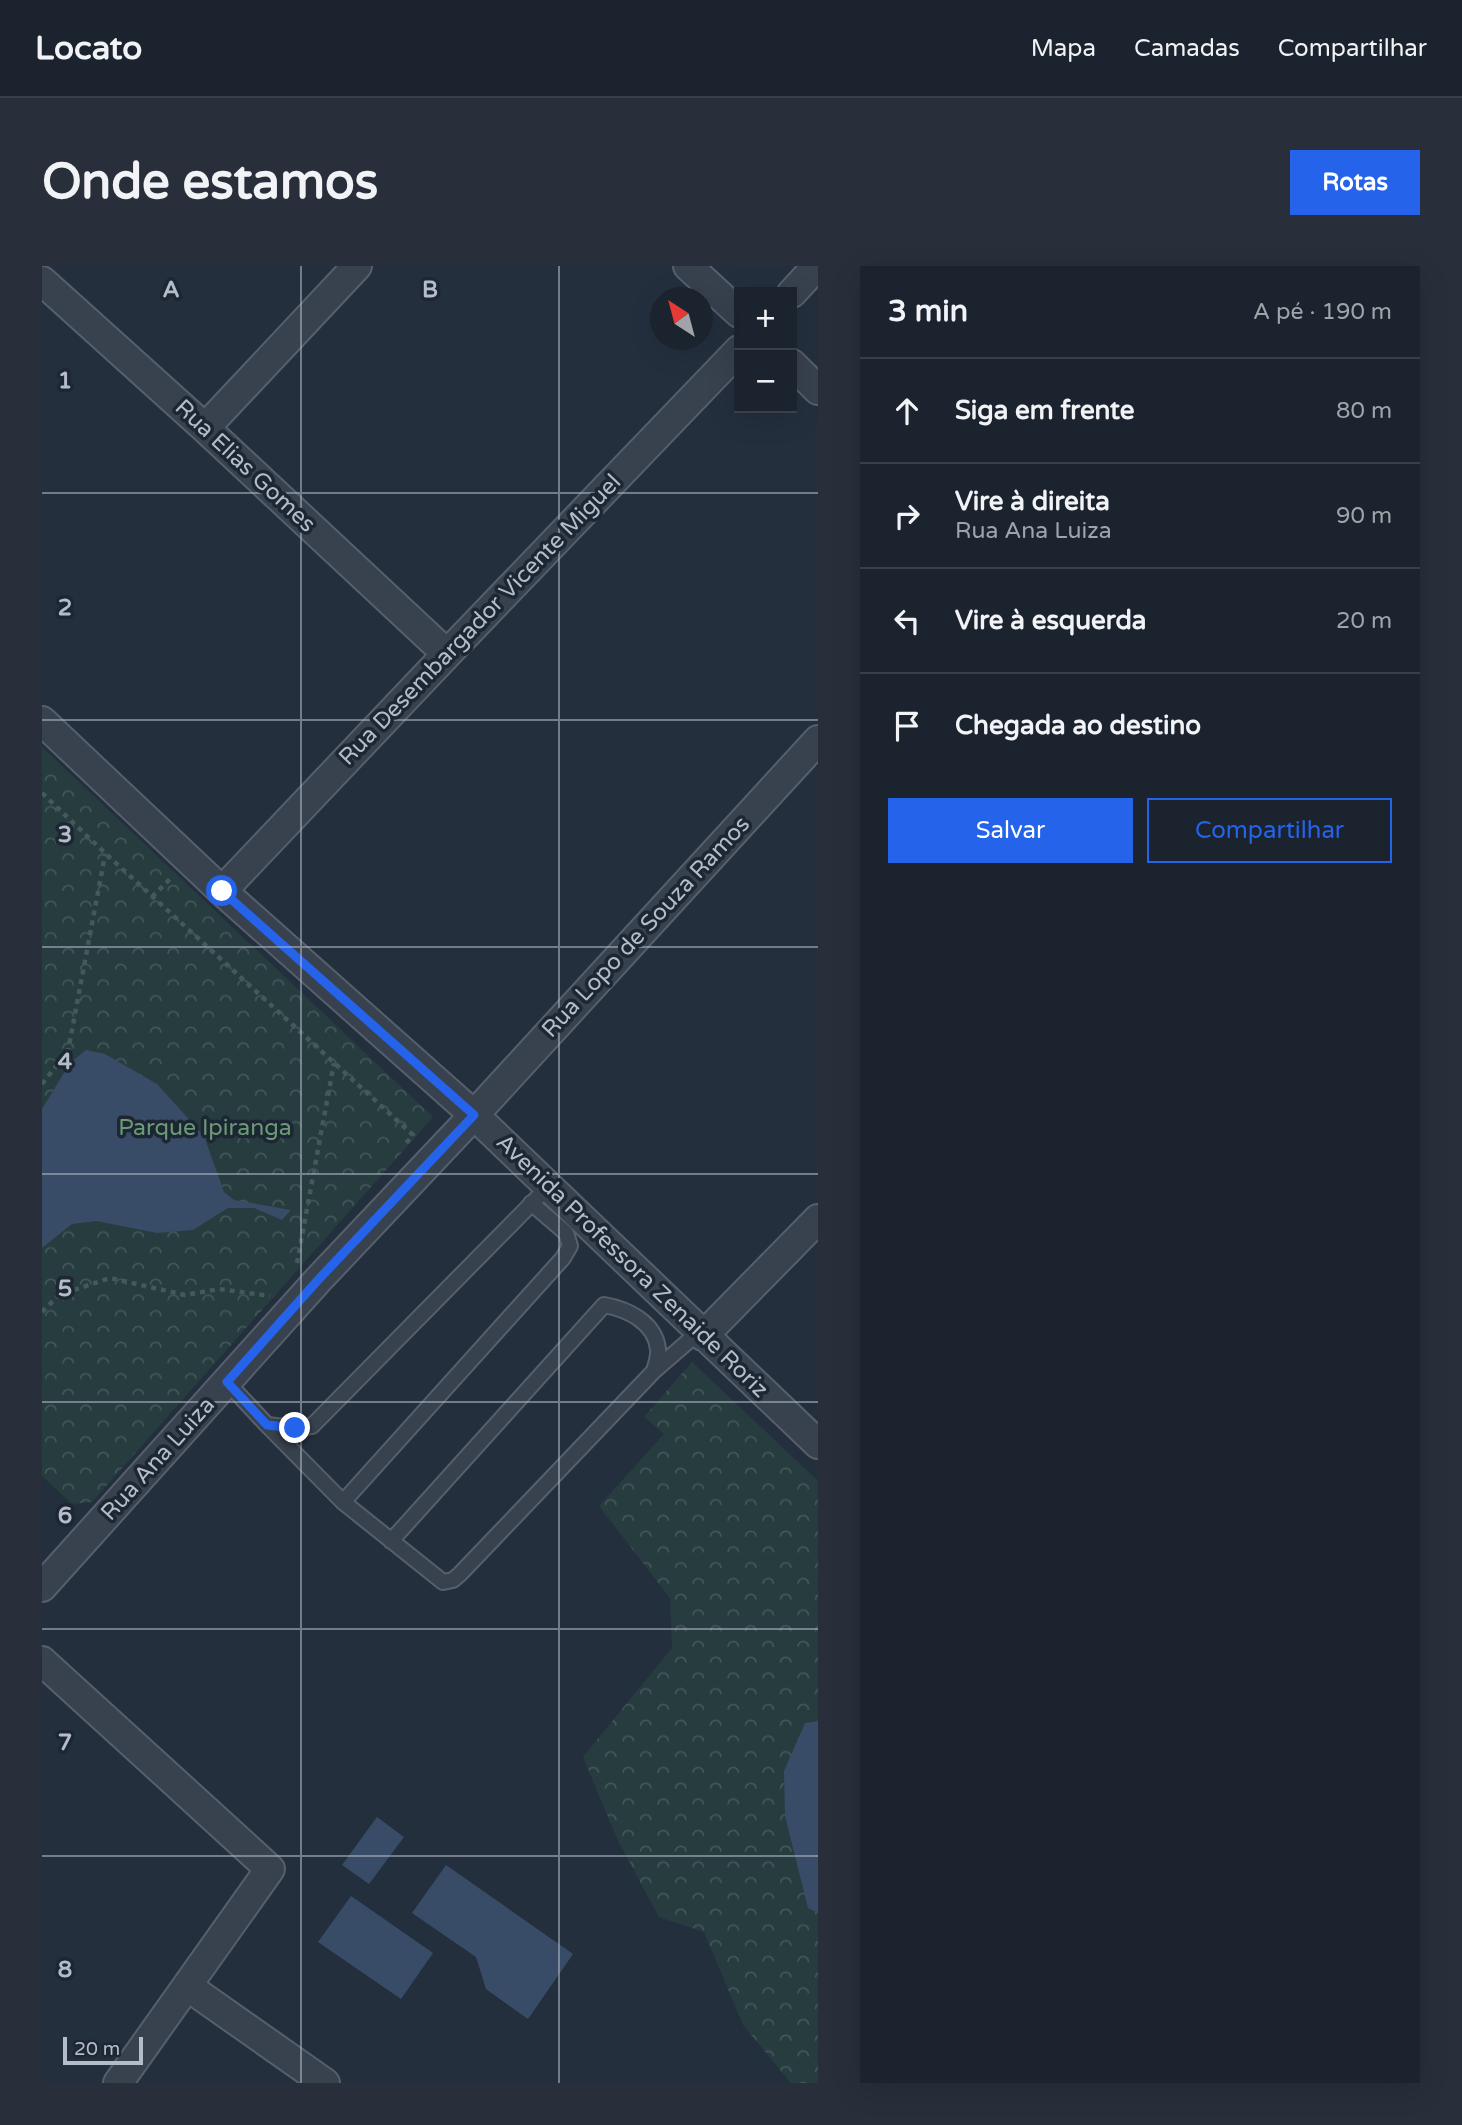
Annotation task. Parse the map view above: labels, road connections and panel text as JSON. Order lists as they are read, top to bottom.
{
  "streets": {
    "street": [
      "Rua Elias Gomes",
      "Rua Desembargador Vicente Miguel",
      "Rua Lopo de Souza Ramos",
      "Avenida Professora Zenaide Roriz",
      "Rua Ana Luiza"
    ]
  },
  "crossings": [
    ["Rua Elias Gomes", "Rua Desembargador Vicente Miguel"],
    ["Rua Desembargador Vicente Miguel", "Avenida Professora Zenaide Roriz"],
    ["Rua Lopo de Souza Ramos", "Avenida Professora Zenaide Roriz"],
    ["Rua Lopo de Souza Ramos", "Rua Ana Luiza"],
    ["Avenida Professora Zenaide Roriz", "Rua Ana Luiza"]
  ],
  "parks": ["Parque Ipiranga"],
  "scale_bar": "20 m",
  "north": "top left",
  "page": {
    "header": "Locato",
    "nav": ["Mapa", "Camadas", "Compartilhar"],
    "buttons": [
      "Rotas",
      ["Salvar", "Compartilhar"]
    ],
    "title": "Onde estamos",
    "heading": ["3 min", "A pé · 190 m"],
    "map_buttons": ["+", "−"],
    "list": [
      ["Siga em frente", "80 m"],
      ["Vire à direita", "Rua Ana Luiza", "90 m"],
      ["Vire à esquerda", "20 m"],
      "Chegada ao destino"
    ],
    "scale": "20 m"
  },
  "grid": {
    "columns": ["A", "B"],
    "rows": [
      "1",
      "2",
      "3",
      "4",
      "5",
      "6",
      "7",
      "8"
    ]
  }
}
